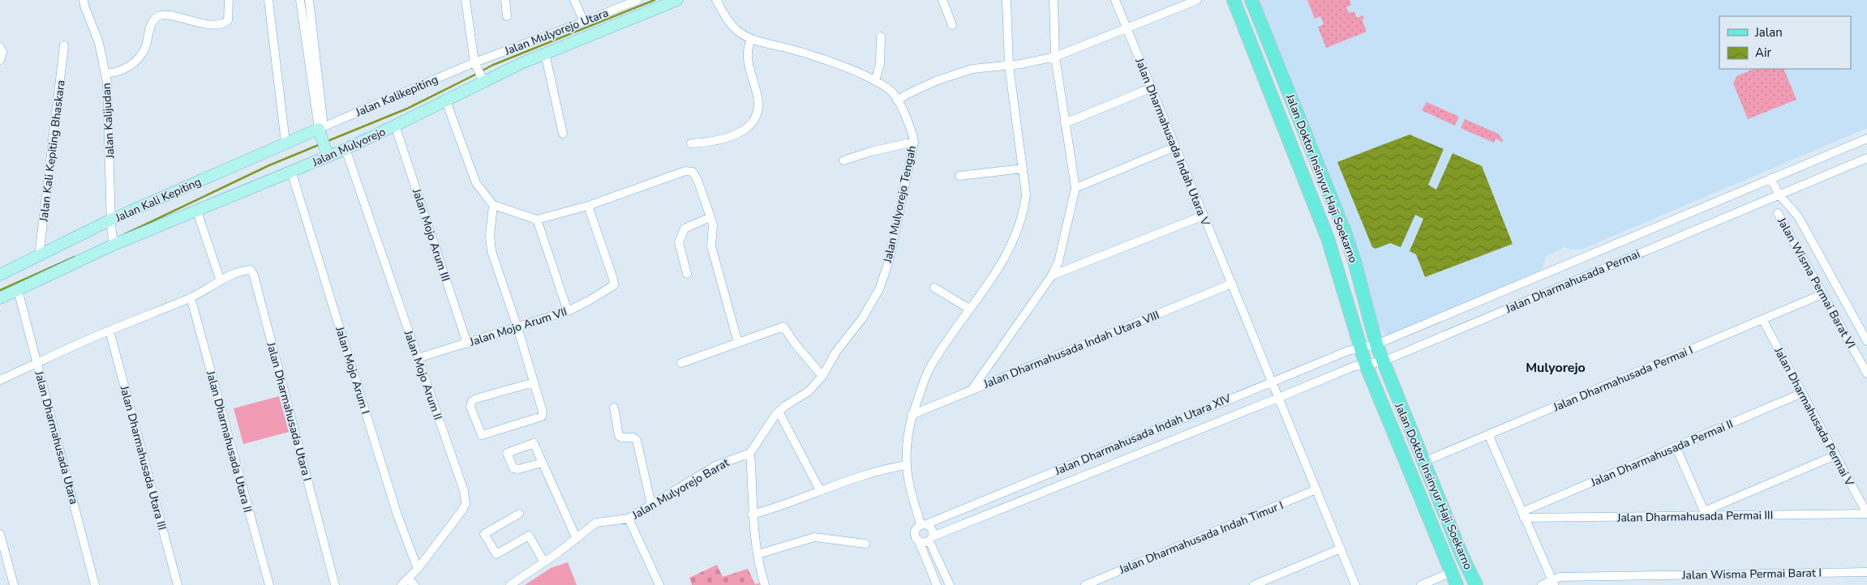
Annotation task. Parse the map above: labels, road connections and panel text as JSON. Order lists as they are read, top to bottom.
{
  "streets": {
    "main road": ["Jalan Mulyorejo", "Jalan Doktor Insinyur Haji Soekarno", "Jalan Kali Kepiting"],
    "street": [
      "Jalan Mulyorejo Utara",
      "Jalan Kalikepiting",
      "Jalan Kalijudan",
      "Jalan Dharmahusada Indah Utara V",
      "Jalan Kali Kepiting Bhaskara",
      "Jalan Mulyorejo Tengah",
      "Jalan Mojo Arum III",
      "Jalan Dharmahusada Permai",
      "Jalan Wisma Permai Barat VI",
      "Jalan Mojo Arum VII",
      "Jalan Dharmahusada Indah Utara VIII",
      "Jalan Mojo Arum I",
      "Jalan Mojo Arum II",
      "Jalan Dharmahusada Permai I",
      "Jalan Dharmahusada Utara I",
      "Jalan Dharmahusada Permai V",
      "Jalan Dharmahusada Indah Utara XIV",
      "Jalan Dharmahusada Utara",
      "Jalan Dharmahusada Utara II",
      "Jalan Dharmahusada Permai II",
      "Jalan Dharmahusada Utara III",
      "Jalan Mulyorejo Barat",
      "Jalan Dharmahusada Permai III",
      "Jalan Dharmahusada Indah Timur I",
      "Jalan Wisma Permai Barat I"
    ]
  },
  "crossings": [
    ["Jalan Mulyorejo Utara", "Jalan Kalikepiting"],
    ["Jalan Mulyorejo Utara", "Jalan Mulyorejo"],
    ["Jalan Kalikepiting", "Jalan Kali Kepiting"],
    ["Jalan Kalijudan", "Jalan Mulyorejo"],
    ["Jalan Kalijudan", "Jalan Kali Kepiting"],
    ["Jalan Dharmahusada Indah Utara V", "Jalan Dharmahusada Indah Utara VIII"],
    ["Jalan Dharmahusada Indah Utara V", "Jalan Dharmahusada Indah Utara XIV"],
    ["Jalan Dharmahusada Indah Utara V", "Jalan Dharmahusada Indah Timur I"],
    ["Jalan Mulyorejo", "Jalan Mojo Arum III"],
    ["Jalan Mulyorejo", "Jalan Mojo Arum I"],
    ["Jalan Mulyorejo", "Jalan Mojo Arum II"],
    ["Jalan Mulyorejo", "Jalan Dharmahusada Utara"],
    ["Jalan Kali Kepiting Bhaskara", "Jalan Kali Kepiting"],
    ["Jalan Doktor Insinyur Haji Soekarno", "Jalan Dharmahusada Permai"],
    ["Jalan Doktor Insinyur Haji Soekarno", "Jalan Dharmahusada Permai I"],
    ["Jalan Doktor Insinyur Haji Soekarno", "Jalan Dharmahusada Indah Utara XIV"],
    ["Jalan Mulyorejo Tengah", "Jalan Mulyorejo Barat"],
    ["Jalan Mojo Arum III", "Jalan Mojo Arum VII"],
    ["Jalan Dharmahusada Permai", "Jalan Dharmahusada Indah Utara XIV"],
    ["Jalan Wisma Permai Barat VI", "Jalan Dharmahusada Permai I"],
    ["Jalan Mojo Arum VII", "Jalan Mojo Arum II"],
    ["Jalan Mojo Arum I", "Jalan Mojo Arum II"],
    ["Jalan Dharmahusada Permai I", "Jalan Dharmahusada Permai V"],
    ["Jalan Dharmahusada Utara I", "Jalan Dharmahusada Utara"],
    ["Jalan Dharmahusada Utara I", "Jalan Dharmahusada Utara II"],
    ["Jalan Dharmahusada Utara I", "Jalan Dharmahusada Utara III"],
    ["Jalan Dharmahusada Permai V", "Jalan Dharmahusada Permai II"],
    ["Jalan Dharmahusada Permai V", "Jalan Dharmahusada Permai III"],
    ["Jalan Dharmahusada Permai II", "Jalan Dharmahusada Permai III"]
  ],
  "districts": ["Mulyorejo"],
  "legend": ["Jalan", "Air"]
}
